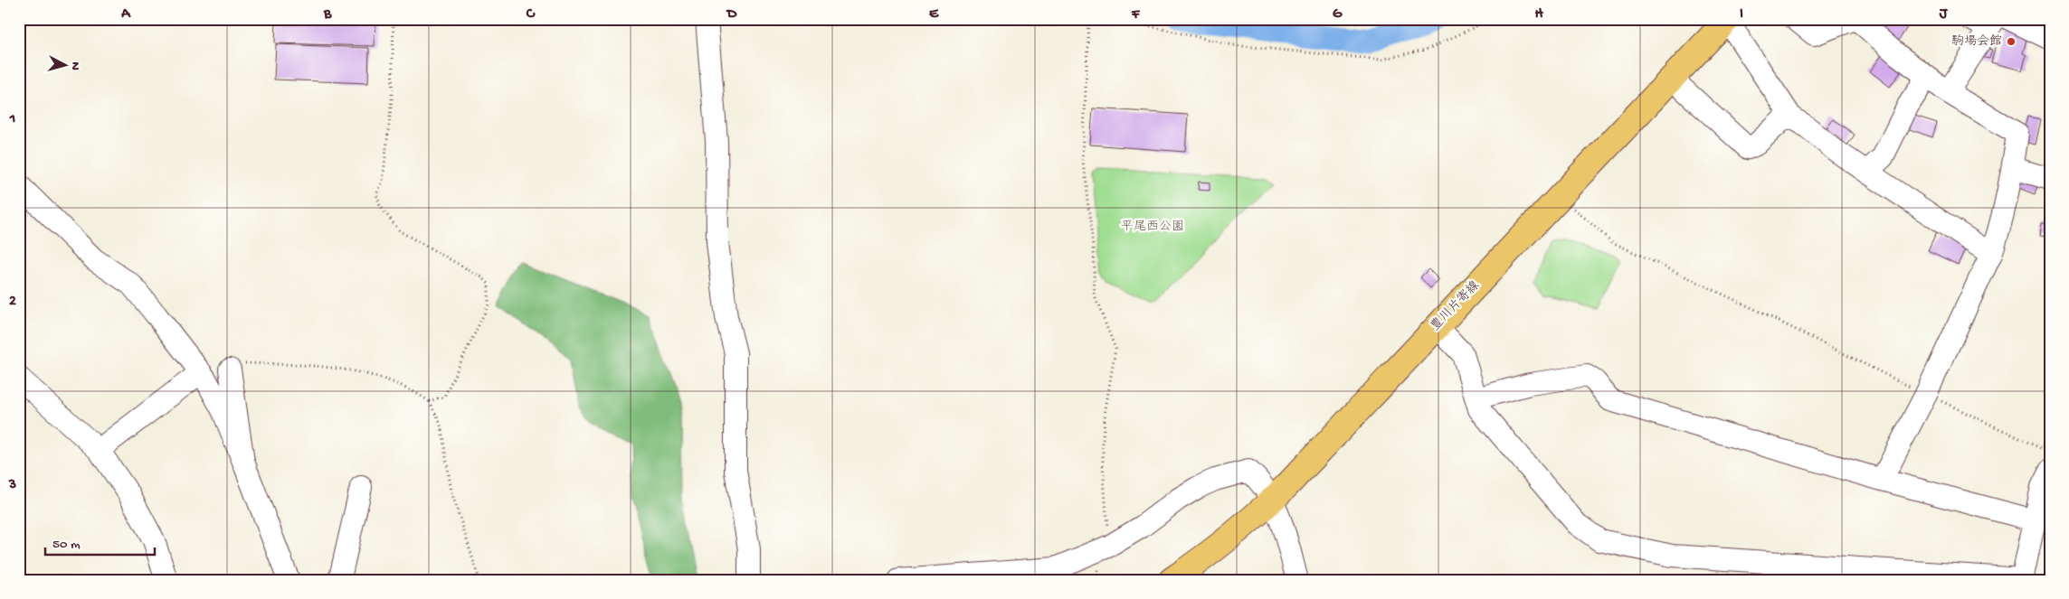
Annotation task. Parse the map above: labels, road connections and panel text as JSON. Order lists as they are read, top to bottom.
{
  "streets": {
    "main road": ["豊川片寄線"]
  },
  "parks": ["平尾西公園"],
  "places": ["駒場会館"],
  "scale_bar": "50 m",
  "north": "right",
  "grid": {
    "columns": [
      "A",
      "B",
      "C",
      "D",
      "E",
      "F",
      "G",
      "H",
      "I",
      "J"
    ],
    "rows": ["1", "2", "3"]
  }
}
